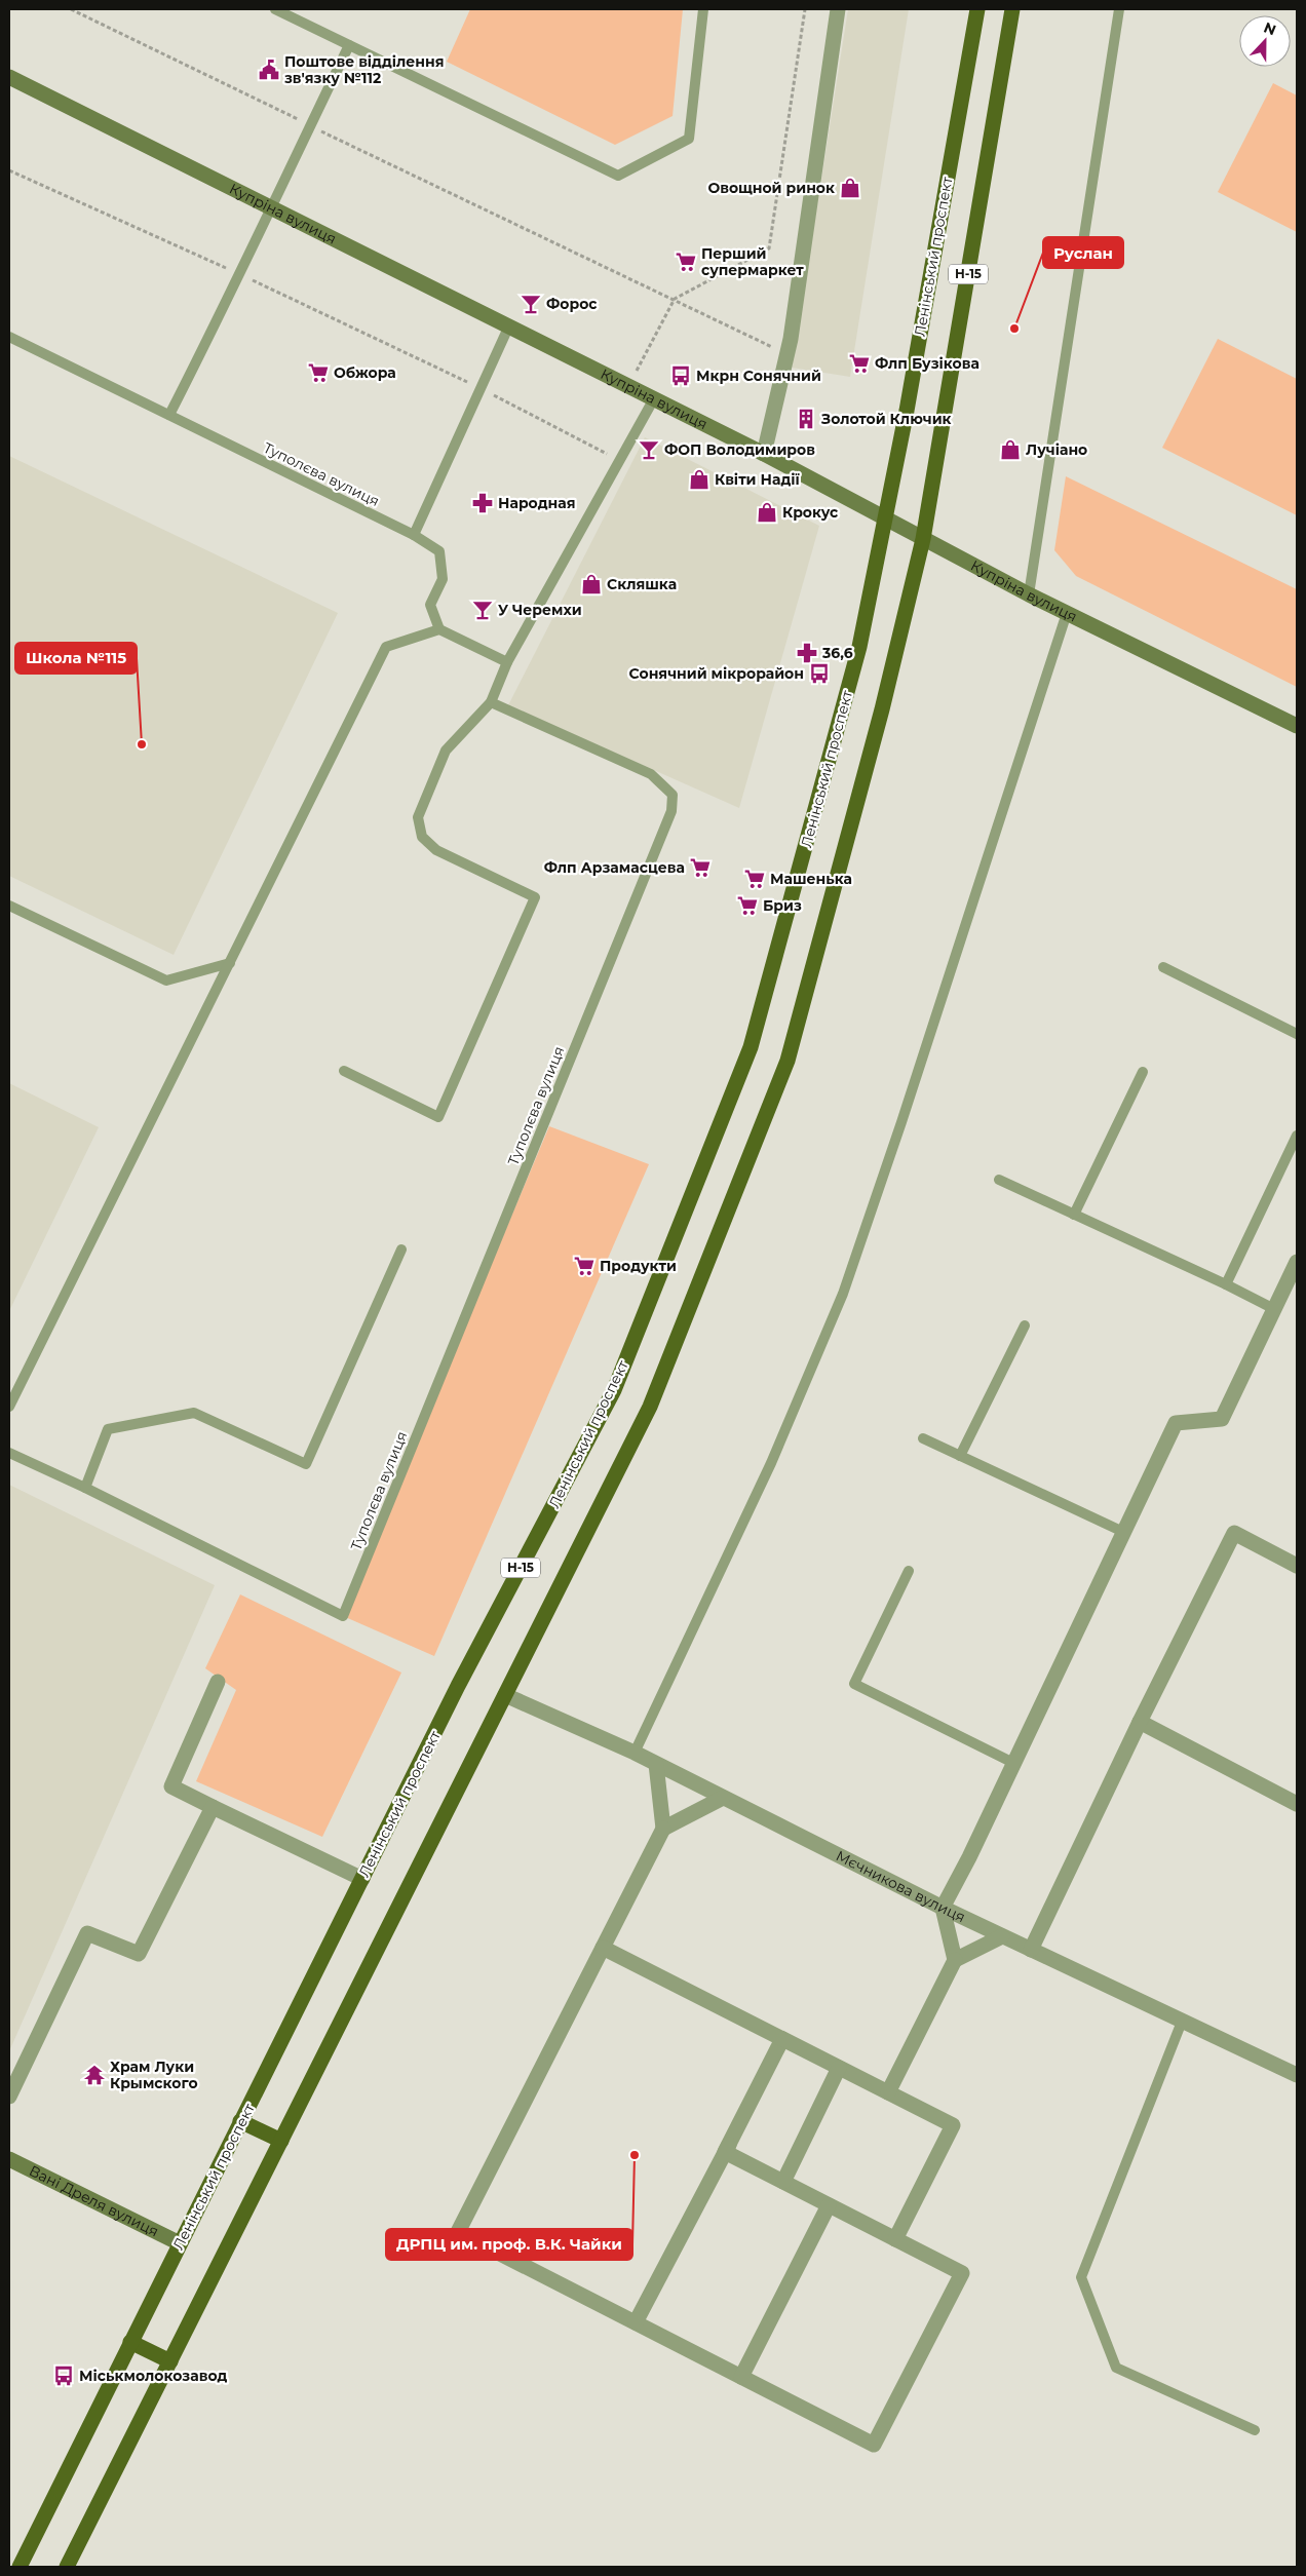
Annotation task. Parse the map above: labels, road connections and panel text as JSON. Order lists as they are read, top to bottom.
{
  "streets": {
    "main road": [
      "Купріна вулиця",
      "Ленінський проспект",
      "Н-15",
      "Вані Дреля вулиця"
    ],
    "street": ["Мєчникова вулиця"],
    "lane": ["Туполєва вулиця"]
  },
  "crossings": [
    ["Купріна вулиця", "Ленінський проспект"],
    ["Купріна вулиця", "Н-15"],
    ["Ленінський проспект", "Вані Дреля вулиця"],
    ["Н-15", "Мєчникова вулиця"]
  ],
  "places": {
    "public building": ["Поштове відділення зв'язку №112"],
    "shop": [
      "Овощной ринок",
      "Лучіано",
      "Квіти Надії",
      "Крокус",
      "Скляшка"
    ],
    "supermarket": [
      "Перший супермаркет",
      "Флп Бузікова",
      "Обжора",
      "Флп Арзамасцева",
      "Машенька",
      "Бриз",
      "Продукти"
    ],
    "bar": ["Форос", "ФОП Володимиров", "У Черемхи"],
    "other": ["Руслан", "Школа №115", "ДРПЦ им. проф. В.К. Чайки"],
    "bus stop": ["Мкрн Сонячний", "Сонячний мікрорайон", "Міськмолокозавод"],
    "building": ["Золотой Ключик"],
    "pharmacy": ["Народная", "36,6"],
    "temple": ["Храм Луки Крымского"]
  },
  "north": "top"
}
